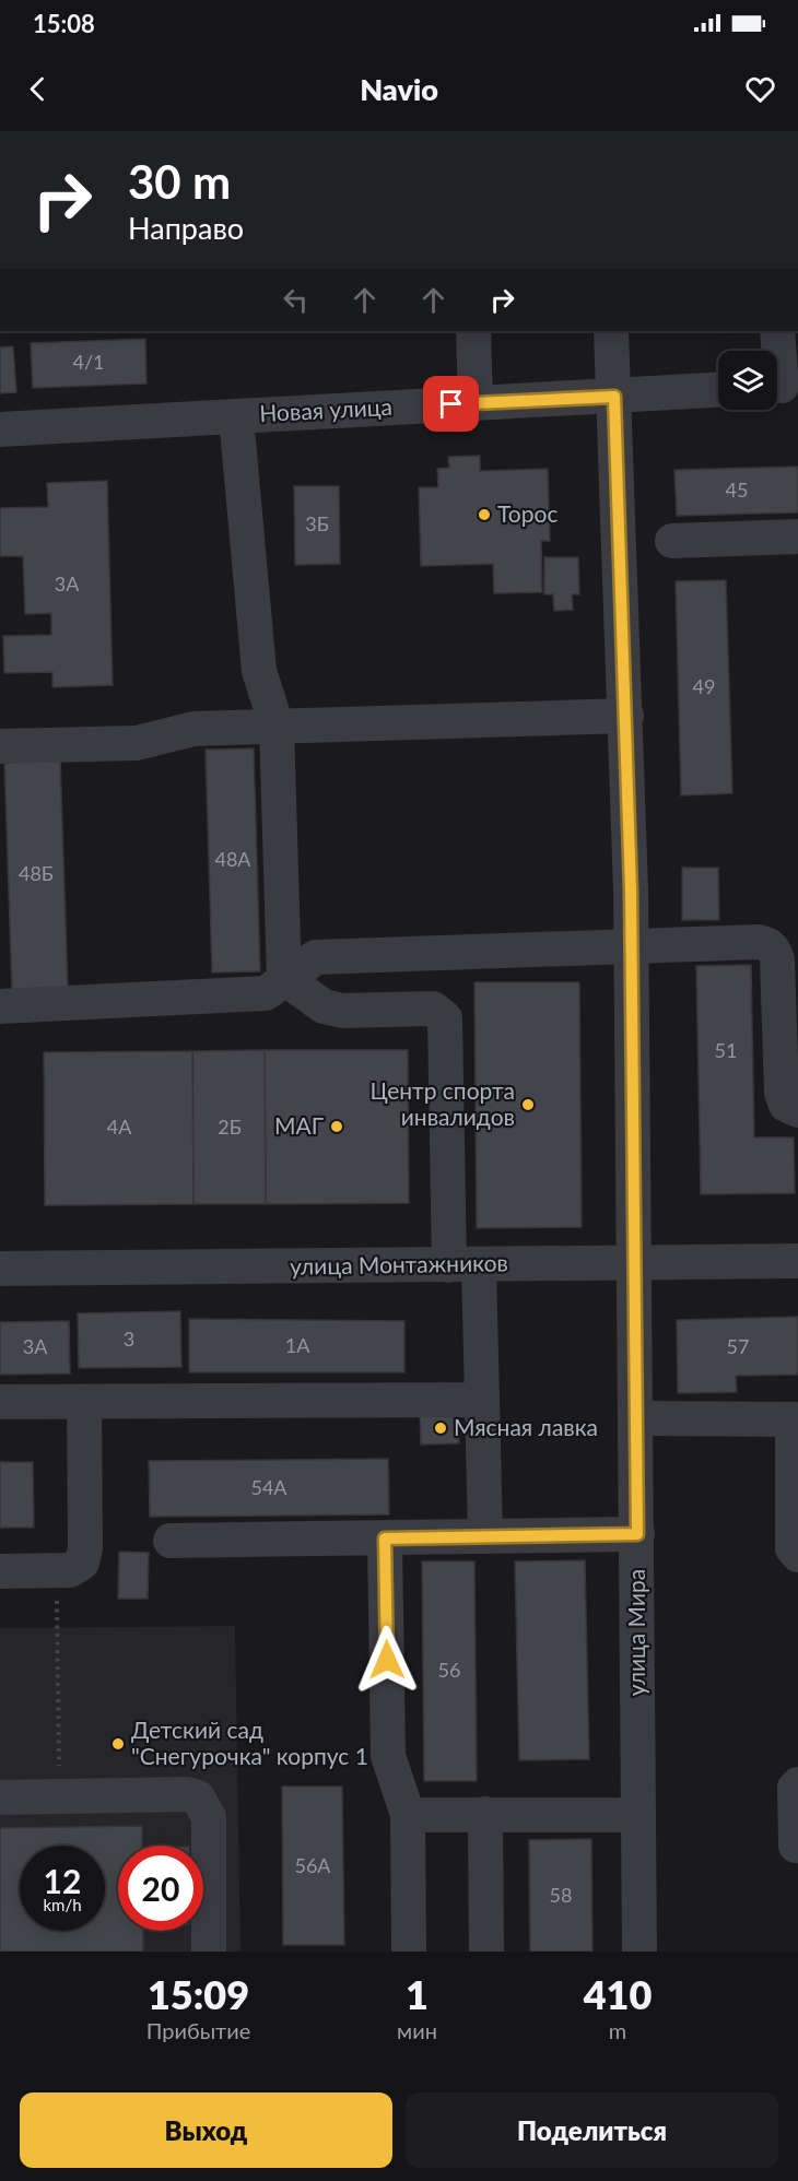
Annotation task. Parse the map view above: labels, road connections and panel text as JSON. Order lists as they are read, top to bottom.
{
  "streets": {
    "street": ["Новая улица", "улица Монтажников", "улица Мира"]
  },
  "crossings": [
    ["Новая улица", "улица Мира"],
    ["улица Монтажников", "улица Мира"]
  ],
  "places": [
    "Торос",
    "Центр спорта инвалидов",
    "МАГ",
    "Мясная лавка",
    "Детский сад \"Снегурочка\" корпус 1"
  ],
  "house_numbers": [
    "4/1",
    "45",
    "3Б",
    "3А",
    "49",
    "48А",
    "48Б",
    "51",
    "4А",
    "2Б",
    "3",
    "1А",
    "3А",
    "57",
    "54А",
    "56",
    "56А",
    "58"
  ],
  "page": {
    "status": "15:08",
    "header": "Navio",
    "turn": ["30 m", "Направо"],
    "speed": "12 km/h",
    "limit": "20",
    "eta": [
      "15:09",
      "Прибытие",
      "1",
      "мин",
      "410",
      "m"
    ],
    "buttons": ["Выход", "Поделиться"]
  }
}
